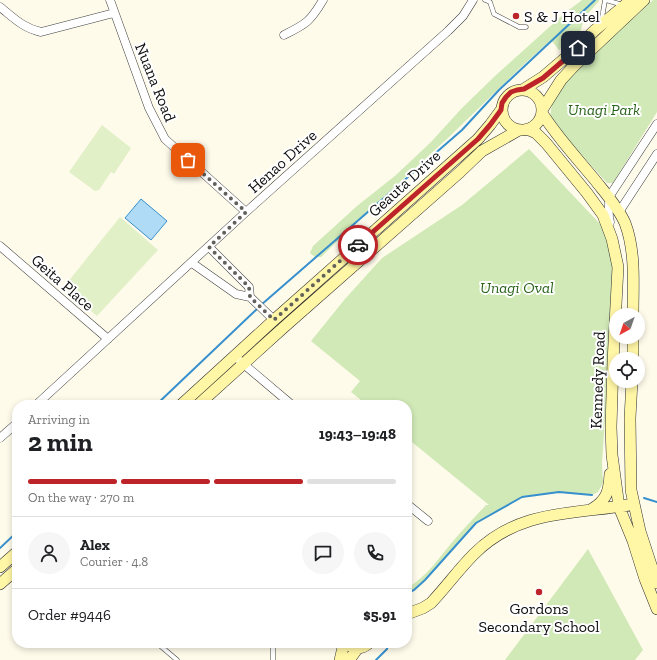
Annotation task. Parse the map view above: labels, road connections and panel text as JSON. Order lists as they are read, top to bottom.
{
  "streets": {
    "main road": ["Geauta Drive", "Kennedy Road"],
    "street": ["Nuana Road", "Henao Drive", "Geita Place"]
  },
  "crossings": [
    ["Nuana Road", "Henao Drive"],
    ["Henao Drive", "Geita Place"],
    ["Geauta Drive", "Kennedy Road"]
  ],
  "parks": ["Unagi Park", "Unagi Oval"],
  "places": ["S & J Hotel", "Gordons Secondary School"],
  "north": "bottom left",
  "page": {
    "heading": ["2 min", "Arriving in", "19:43–19:48"],
    "panel": [
      "Alex",
      "Courier · 4.8",
      "Order #9446",
      "$5.91"
    ],
    "bar": "On the way · 270 m"
  }
}
